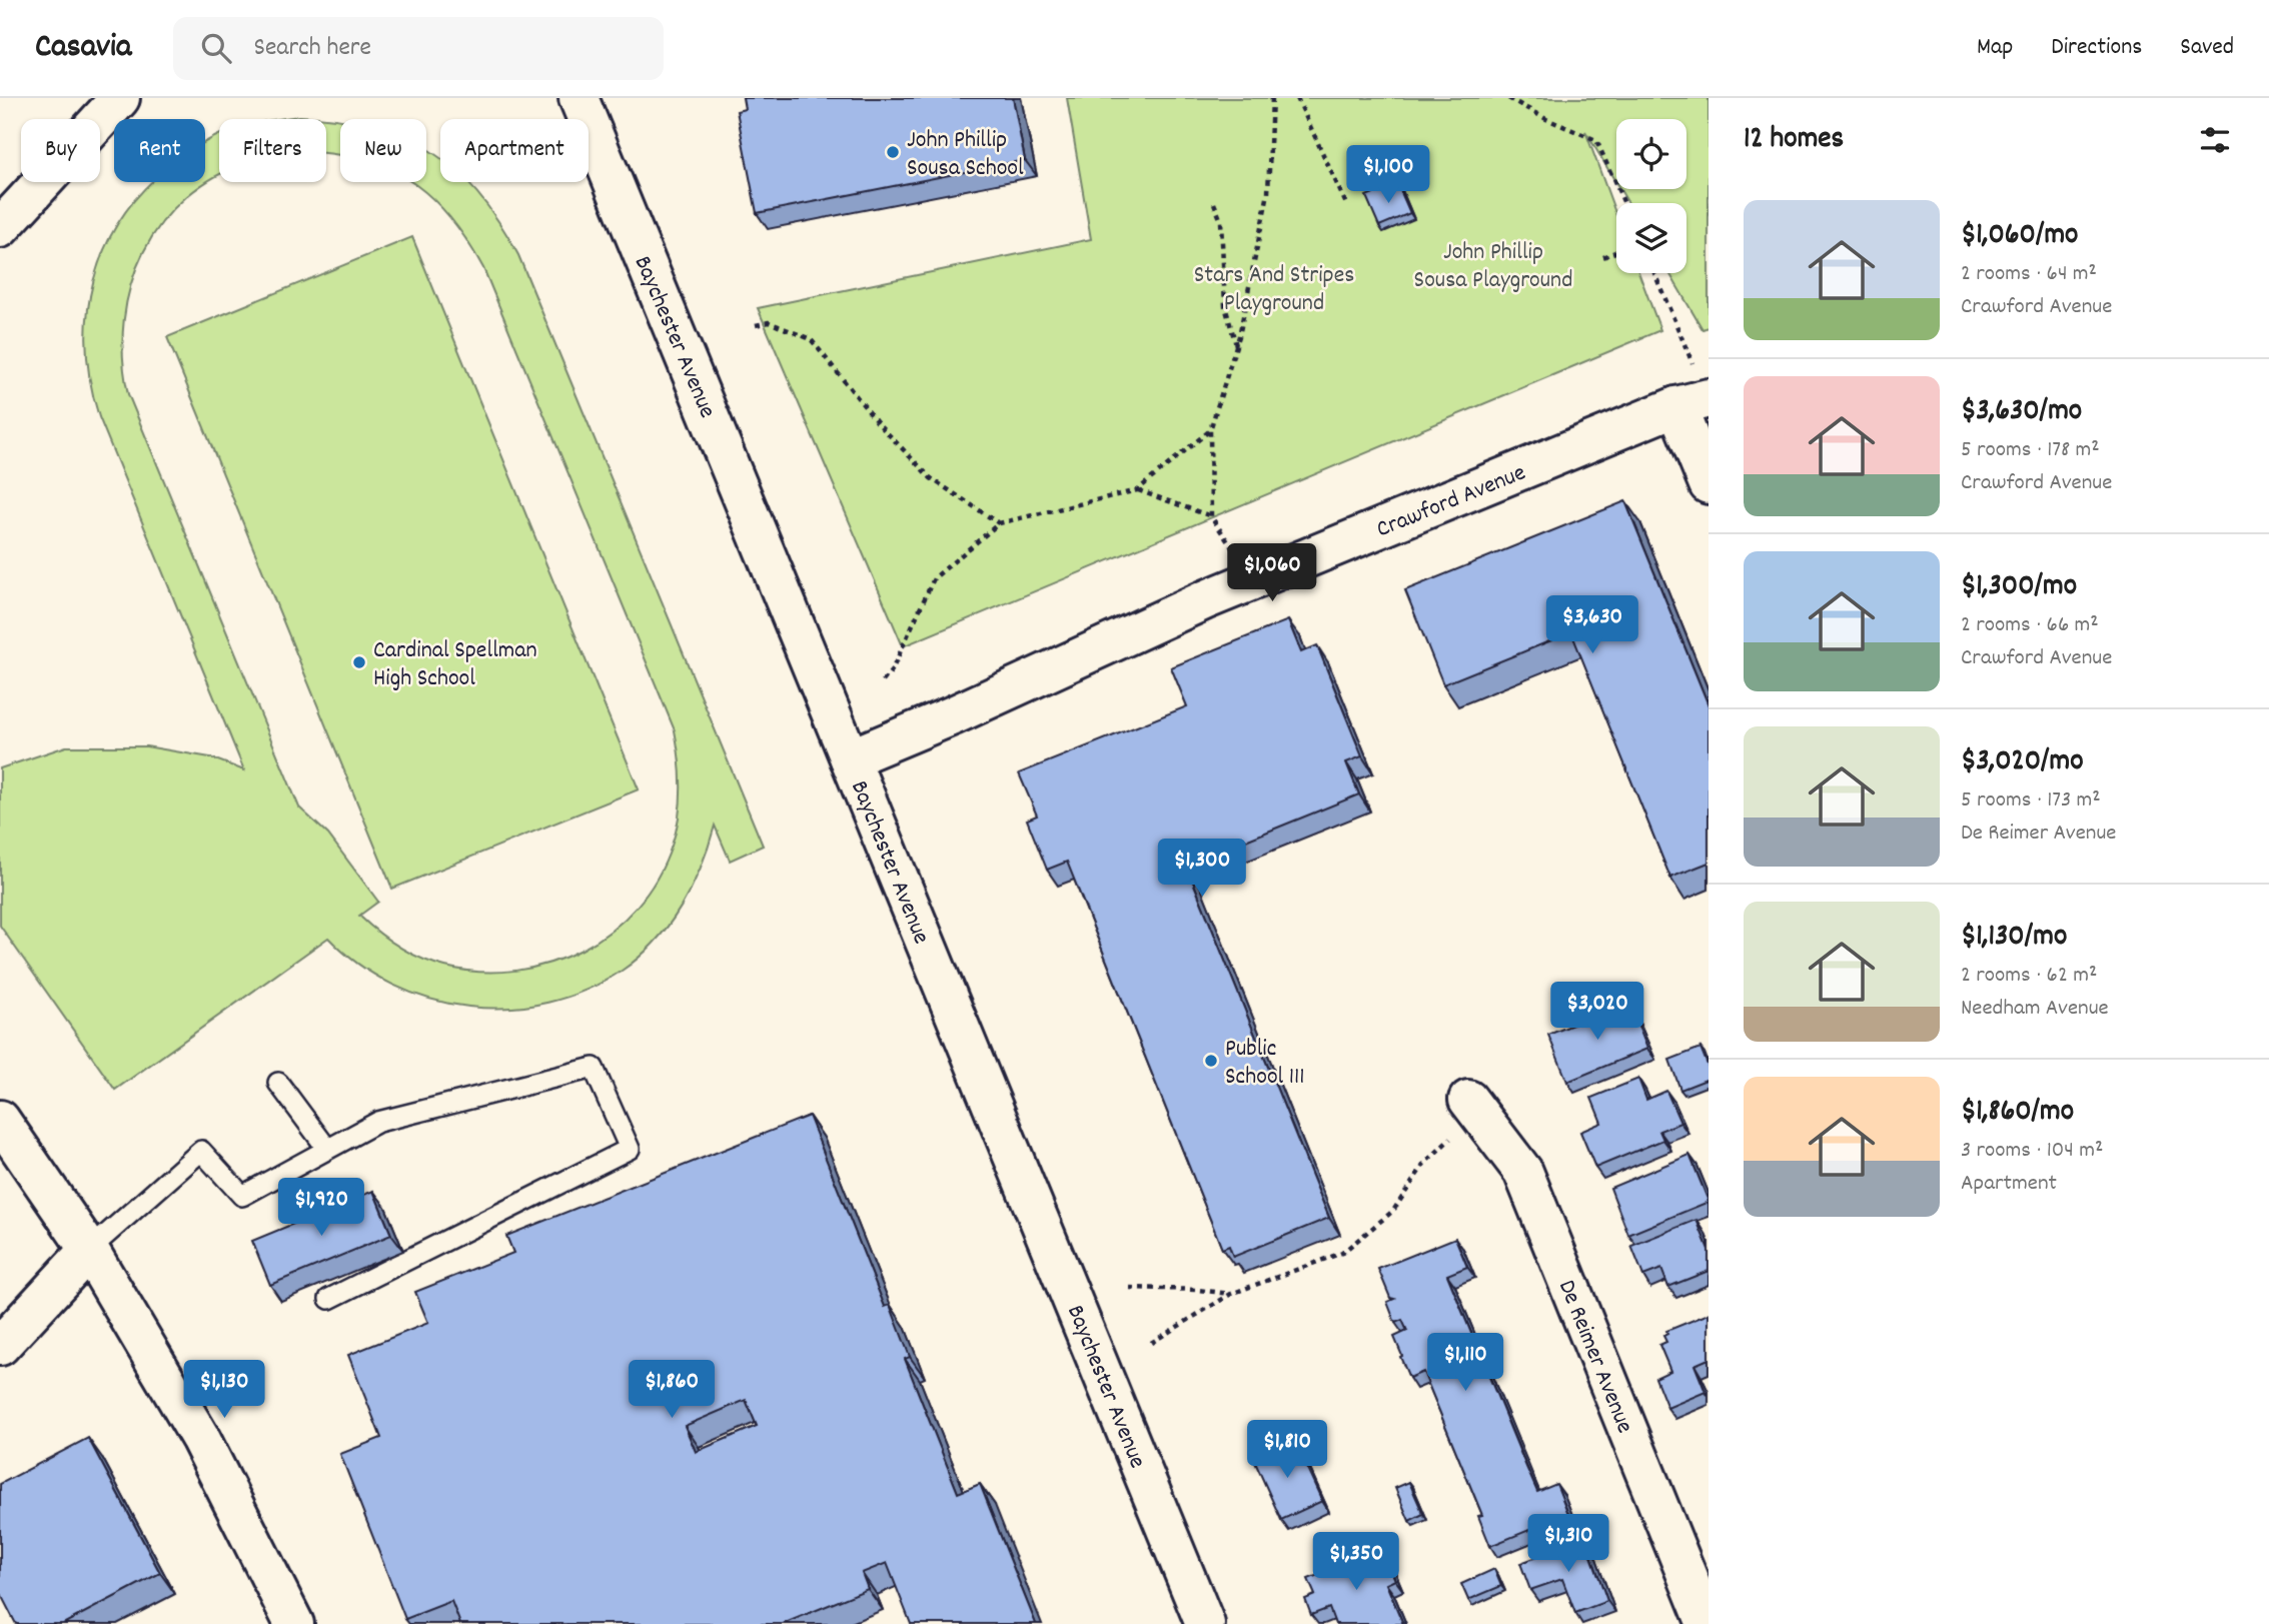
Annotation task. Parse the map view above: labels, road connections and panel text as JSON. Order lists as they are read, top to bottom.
{
  "streets": {
    "street": ["Baychester Avenue", "Crawford Avenue", "De Reimer Avenue"]
  },
  "crossings": [
    ["Baychester Avenue", "Crawford Avenue"]
  ],
  "parks": ["John Phillip Sousa Playground", "Stars And Stripes Playground"],
  "places": ["John Phillip Sousa School", "Cardinal Spellman High School", "Public School 111"],
  "page": {
    "header": "Casavia",
    "search": "Search here",
    "nav": ["Map", "Directions", "Saved"],
    "heading": "12 homes",
    "chip": [
      "Buy",
      "Rent",
      "Filters",
      "New",
      "Apartment"
    ],
    "price": [
      "$1,100",
      "$1,060",
      "$3,630",
      "$1,300",
      "$3,020",
      "$1,920",
      "$1,110",
      "$1,130",
      "$1,860",
      "$1,810",
      "$1,310",
      "$1,350"
    ],
    "list": [
      {
        "name": "$1,060/mo",
        "note": "2 rooms · 64 m² · Crawford Avenue"
      },
      {
        "name": "$3,630/mo",
        "note": "5 rooms · 178 m² · Crawford Avenue"
      },
      {
        "name": "$1,300/mo",
        "note": "2 rooms · 66 m² · Crawford Avenue"
      },
      {
        "name": "$3,020/mo",
        "note": "5 rooms · 173 m² · De Reimer Avenue"
      },
      {
        "name": "$1,130/mo",
        "note": "2 rooms · 62 m² · Needham Avenue"
      },
      {
        "name": "$1,860/mo",
        "note": "3 rooms · 104 m² · Apartment"
      }
    ]
  }
}
